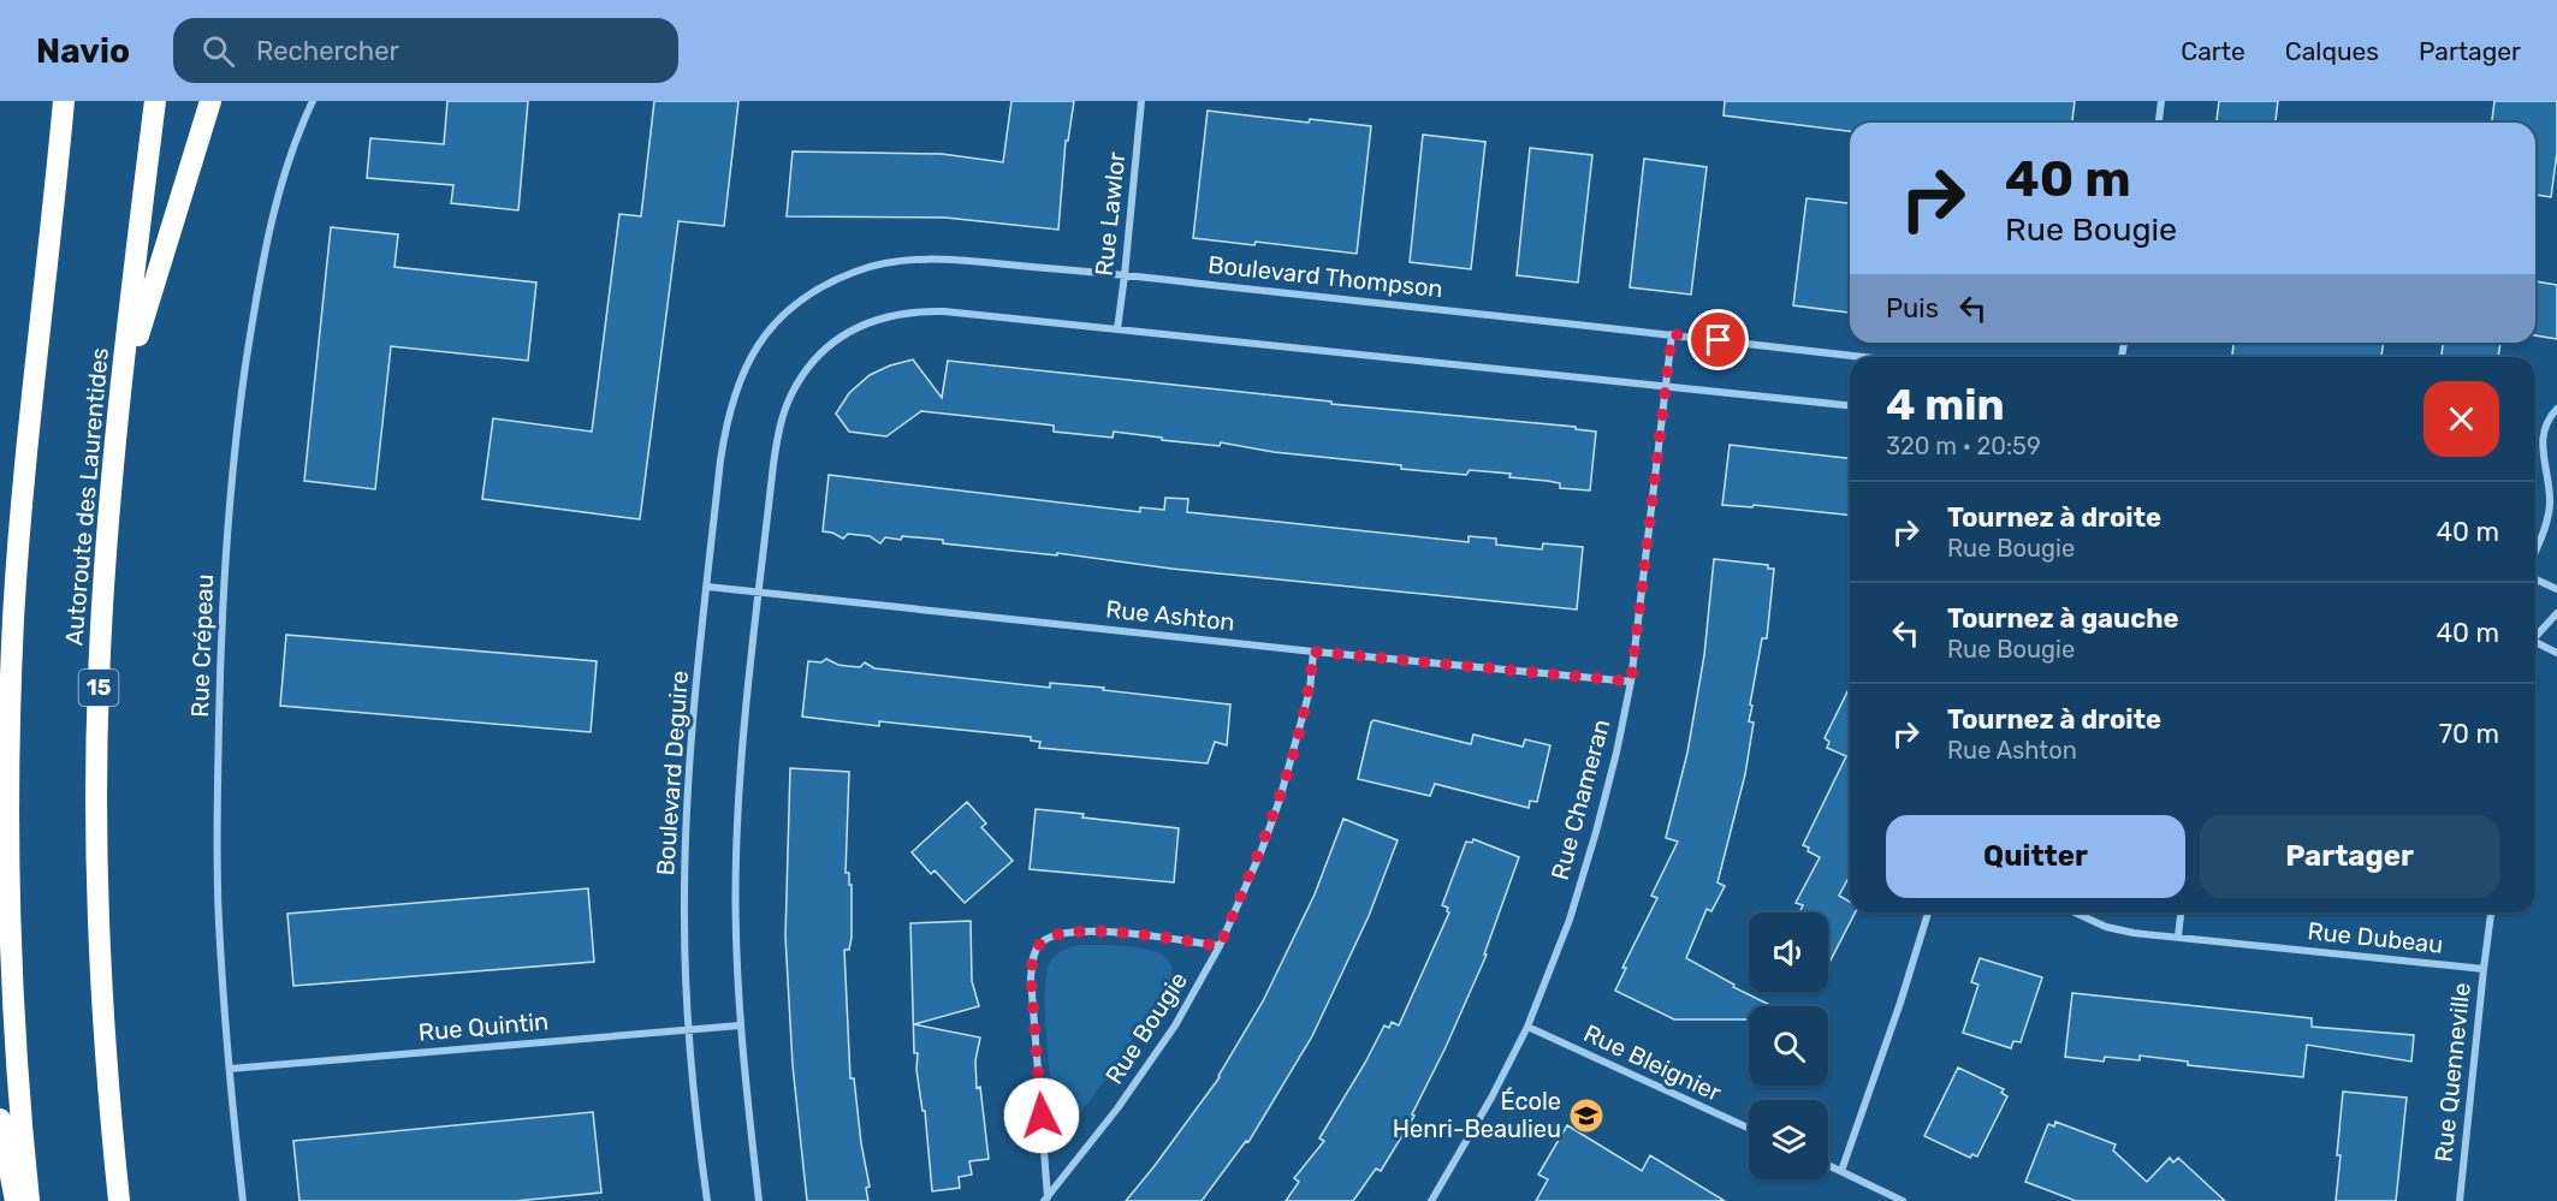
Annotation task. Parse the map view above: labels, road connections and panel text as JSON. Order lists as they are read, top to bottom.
{
  "streets": {
    "highway": ["Autoroute des Laurentides", "15"],
    "street": [
      "Rue Lawlor",
      "Boulevard Thompson",
      "Rue Ashton",
      "Rue Crépeau",
      "Boulevard Deguire",
      "Rue Chameran",
      "Rue Dubeau",
      "Rue Quintin",
      "Rue Bougie",
      "Rue Bleignier",
      "Rue Quenneville"
    ]
  },
  "crossings": [
    ["Rue Lawlor", "Boulevard Thompson"],
    ["Boulevard Thompson", "Boulevard Deguire"],
    ["Boulevard Thompson", "Rue Chameran"],
    ["Rue Ashton", "Boulevard Deguire"],
    ["Rue Ashton", "Rue Chameran"],
    ["Rue Ashton", "Rue Bougie"],
    ["Rue Crépeau", "Rue Quintin"],
    ["Boulevard Deguire", "Rue Quintin"],
    ["Rue Chameran", "Rue Bleignier"],
    ["Rue Dubeau", "Rue Quenneville"]
  ],
  "places": {
    "school or university": ["École Henri-Beaulieu"]
  },
  "page": {
    "header": "Navio",
    "search": "Rechercher",
    "nav": ["Carte", "Calques", "Partager"],
    "turn": ["40 m", "Rue Bougie"],
    "then": "Puis",
    "heading": ["4 min", "320 m · 20:59"],
    "list": [
      {
        "name": "Tournez à droite",
        "note": "Rue Bougie",
        "value": "40 m"
      },
      {
        "name": "Tournez à gauche",
        "note": "Rue Bougie",
        "value": "40 m"
      },
      {
        "name": "Tournez à droite",
        "note": "Rue Ashton",
        "value": "70 m"
      }
    ],
    "buttons": ["Quitter", "Partager"]
  }
}
